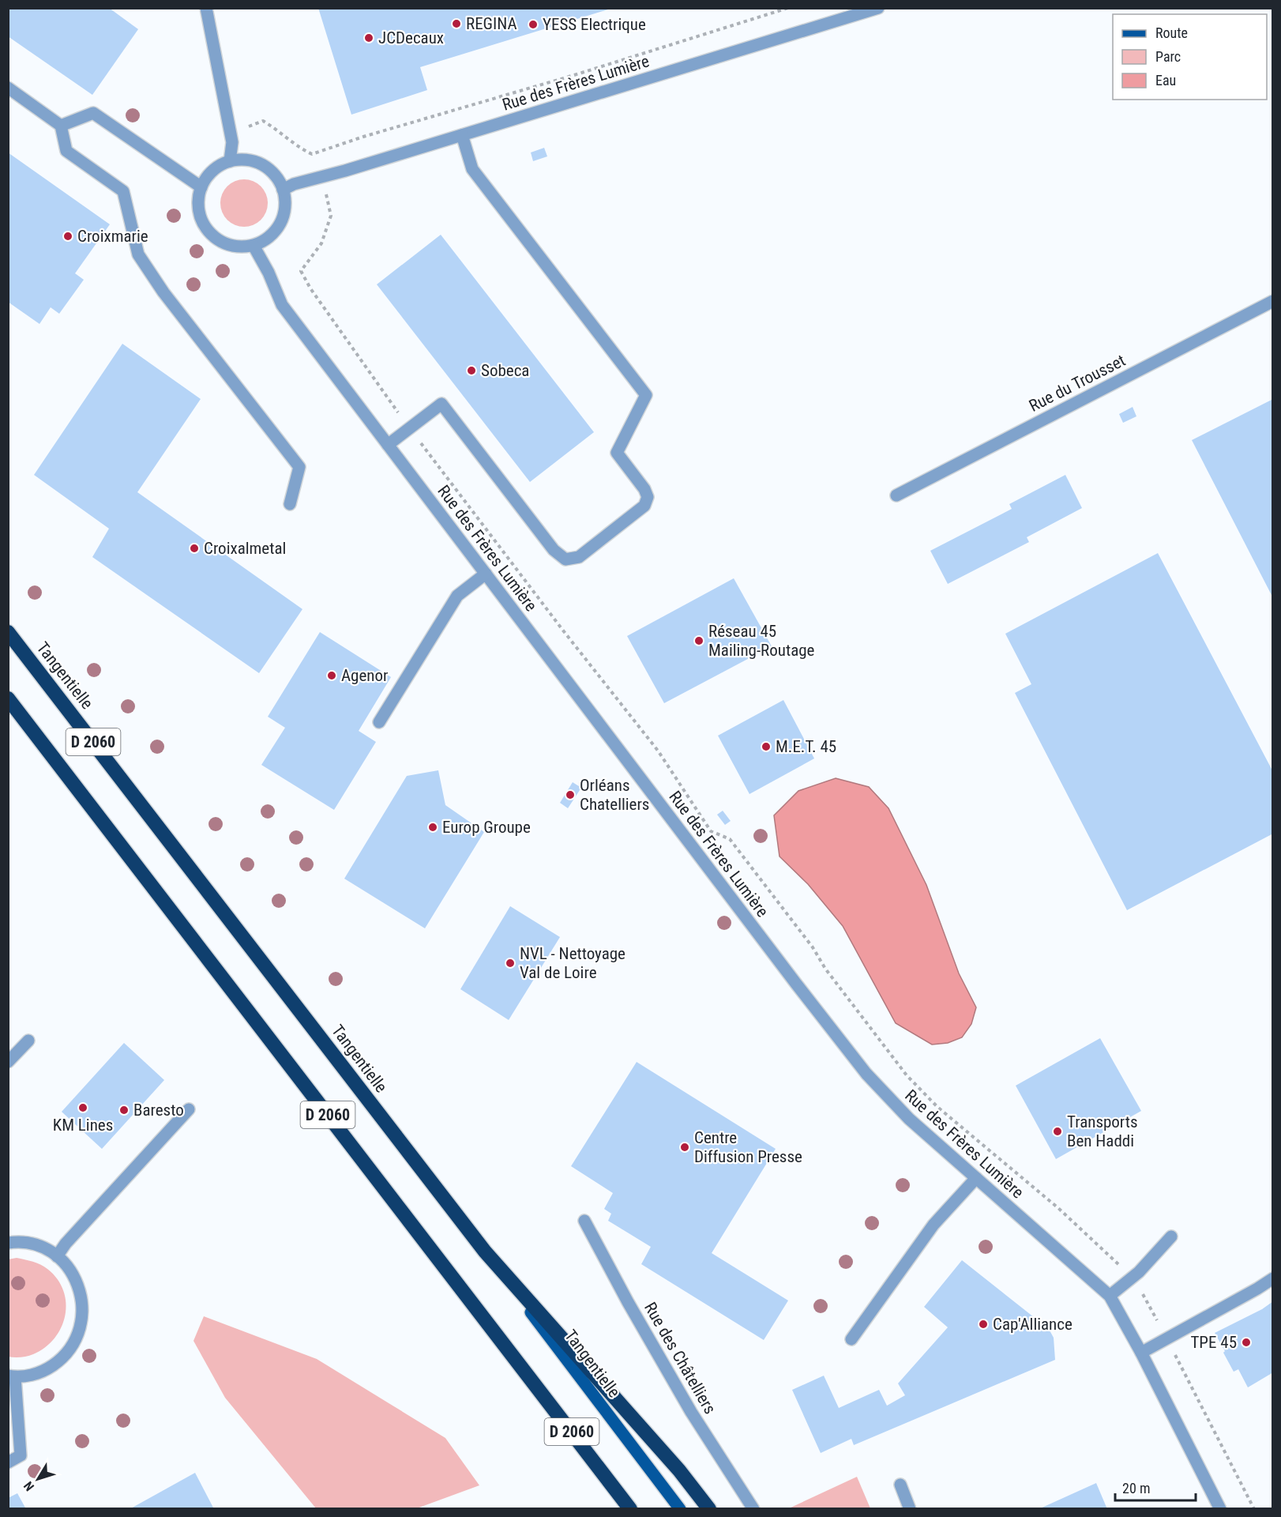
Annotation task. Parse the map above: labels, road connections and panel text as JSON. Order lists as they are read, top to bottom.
{
  "streets": {
    "highway": ["Tangentielle", "D 2060"],
    "street": ["Rue des Frères Lumière", "Rue du Trousset", "Rue des Châtelliers"]
  },
  "places": [
    "REGINA",
    "YESS Electrique",
    "JCDecaux",
    "Croixmarie",
    "Sobeca",
    "Croixalmetal",
    "Réseau 45 Mailing-Routage",
    "Agenor",
    "M.E.T. 45",
    "Orléans Chatelliers",
    "Europ Groupe",
    "NVL - Nettoyage Val de Loire",
    "KM Lines",
    "Baresto",
    "Transports Ben Haddi",
    "Centre Diffusion Presse",
    "Cap'Alliance",
    "TPE 45"
  ],
  "legend": ["Route", "Parc", "Eau"],
  "scale_bar": "20 m",
  "north": "bottom left"
}
